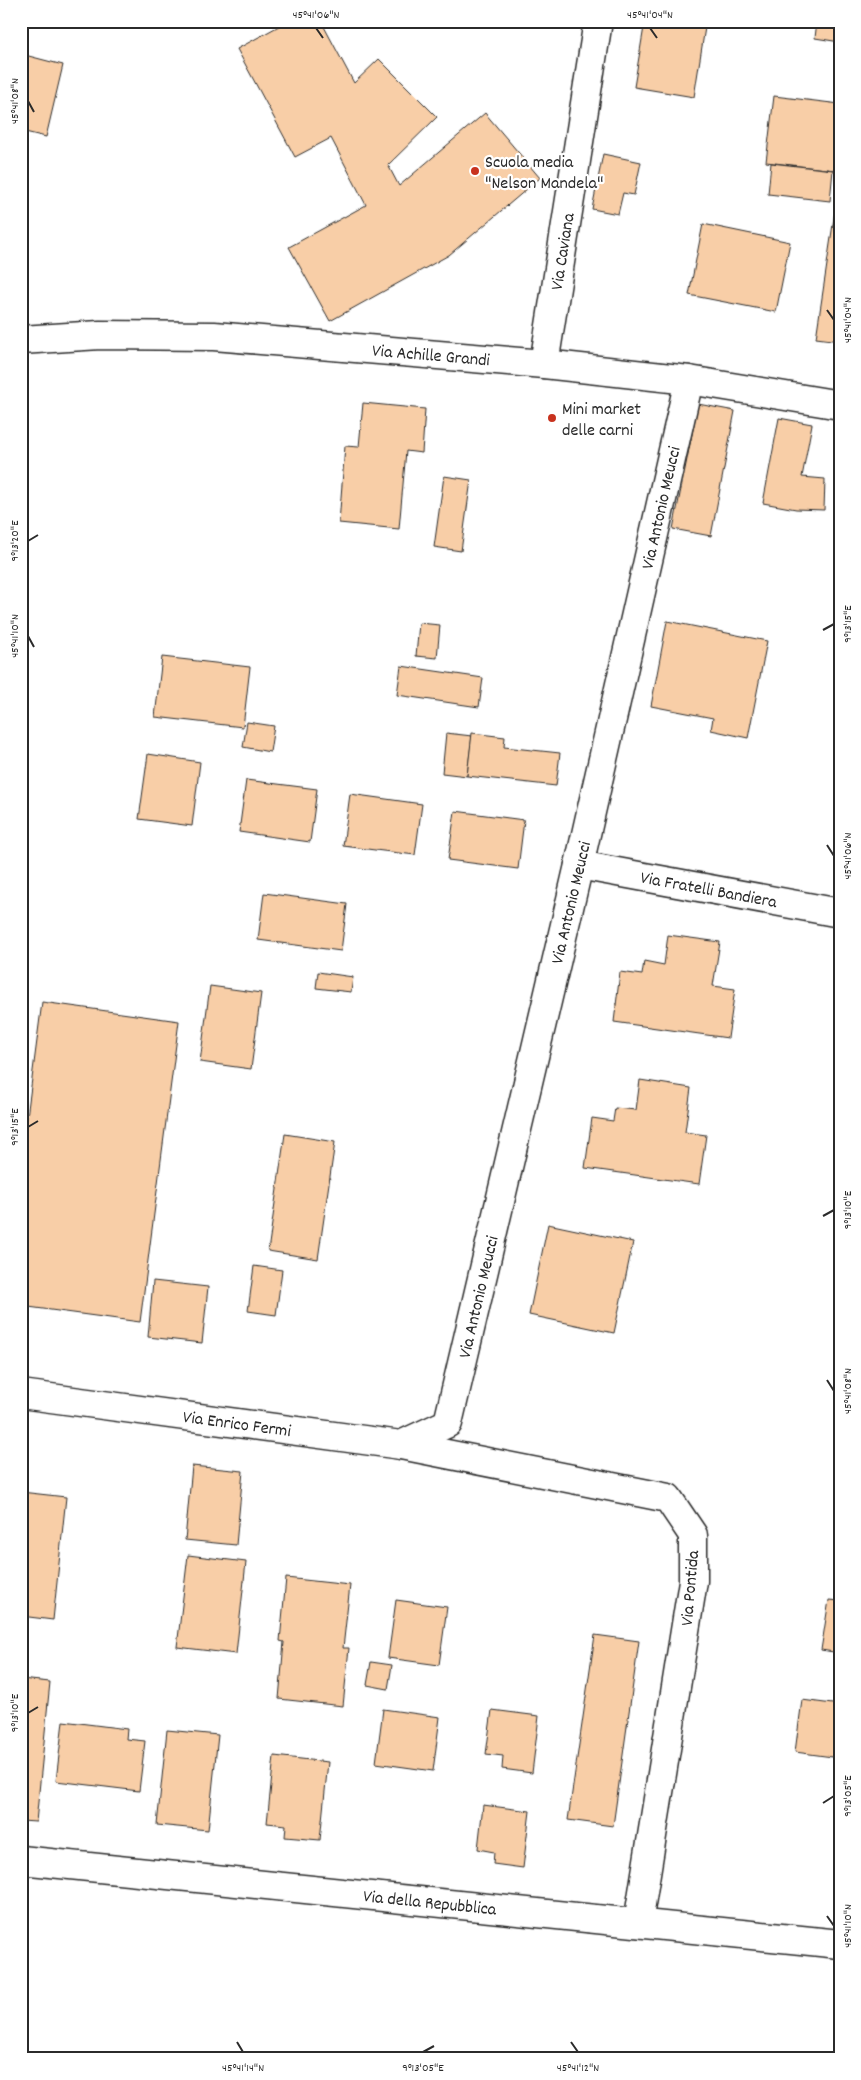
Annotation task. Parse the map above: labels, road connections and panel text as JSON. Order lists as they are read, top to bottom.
{
  "streets": {
    "street": [
      "Via Caviana",
      "Via Achille Grandi",
      "Via Antonio Meucci",
      "Via Fratelli Bandiera",
      "Via Enrico Fermi",
      "Via Pontida",
      "Via della Repubblica"
    ]
  },
  "crossings": [
    ["Via Caviana", "Via Achille Grandi"],
    ["Via Achille Grandi", "Via Antonio Meucci"],
    ["Via Antonio Meucci", "Via Fratelli Bandiera"],
    ["Via Antonio Meucci", "Via Enrico Fermi"],
    ["Via Antonio Meucci", "Via Pontida"],
    ["Via Enrico Fermi", "Via Pontida"],
    ["Via Pontida", "Via della Repubblica"]
  ],
  "places": ["Scuola media \"Nelson Mandela\"", "Mini market delle carni"],
  "coordinates": [
    "45°41'06\"N",
    "45°41'04\"N",
    "45°41'08\"N",
    "9°13'20\"E",
    "9°13'15\"E",
    "45°41'10\"N",
    "9°13'10\"E",
    "9°13'05\"E",
    "45°41'14\"N",
    "45°41'12\"N"
  ]
}
